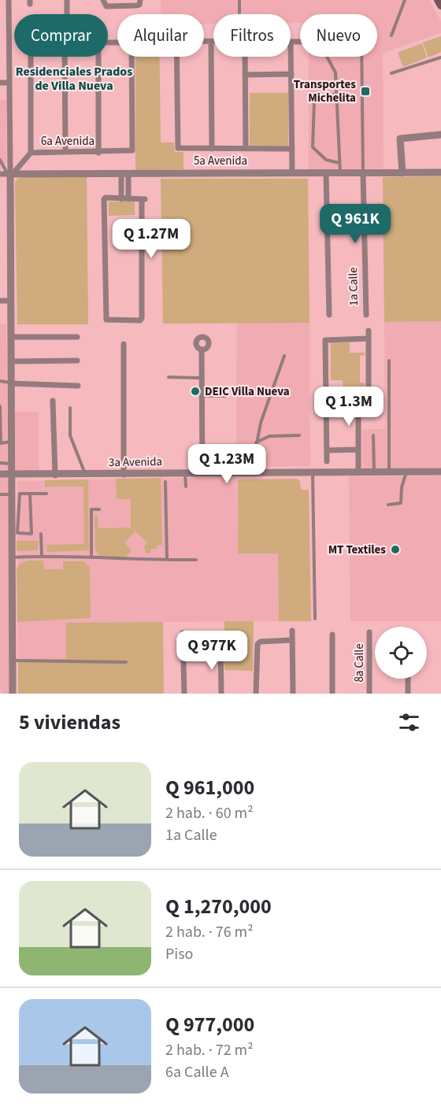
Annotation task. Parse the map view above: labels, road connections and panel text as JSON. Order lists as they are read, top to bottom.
{
  "streets": {
    "street": [
      "6a Avenida",
      "5a Avenida",
      "1a Calle",
      "3a Avenida",
      "8a Calle"
    ]
  },
  "crossings": [
    ["6a Avenida", "5a Avenida"],
    ["5a Avenida", "1a Calle"]
  ],
  "districts": ["Residenciales Prados de Villa Nueva"],
  "places": {
    "transit": ["Transportes Michelita"],
    "other": ["DEIC Villa Nueva", "MT Textiles"]
  },
  "page": {
    "chip": [
      "Comprar",
      "Alquilar",
      "Filtros",
      "Nuevo"
    ],
    "price": [
      "Q 961K",
      "Q 1.27M",
      "Q 1.3M",
      "Q 1.23M",
      "Q 977K"
    ],
    "heading": "5 viviendas",
    "list": [
      {
        "name": "Q 961,000",
        "note": "2 hab. · 60 m² · 1a Calle"
      },
      {
        "name": "Q 1,270,000",
        "note": "2 hab. · 76 m² · Piso"
      },
      {
        "name": "Q 977,000",
        "note": "2 hab. · 72 m² · 6a Calle A"
      }
    ]
  }
}
